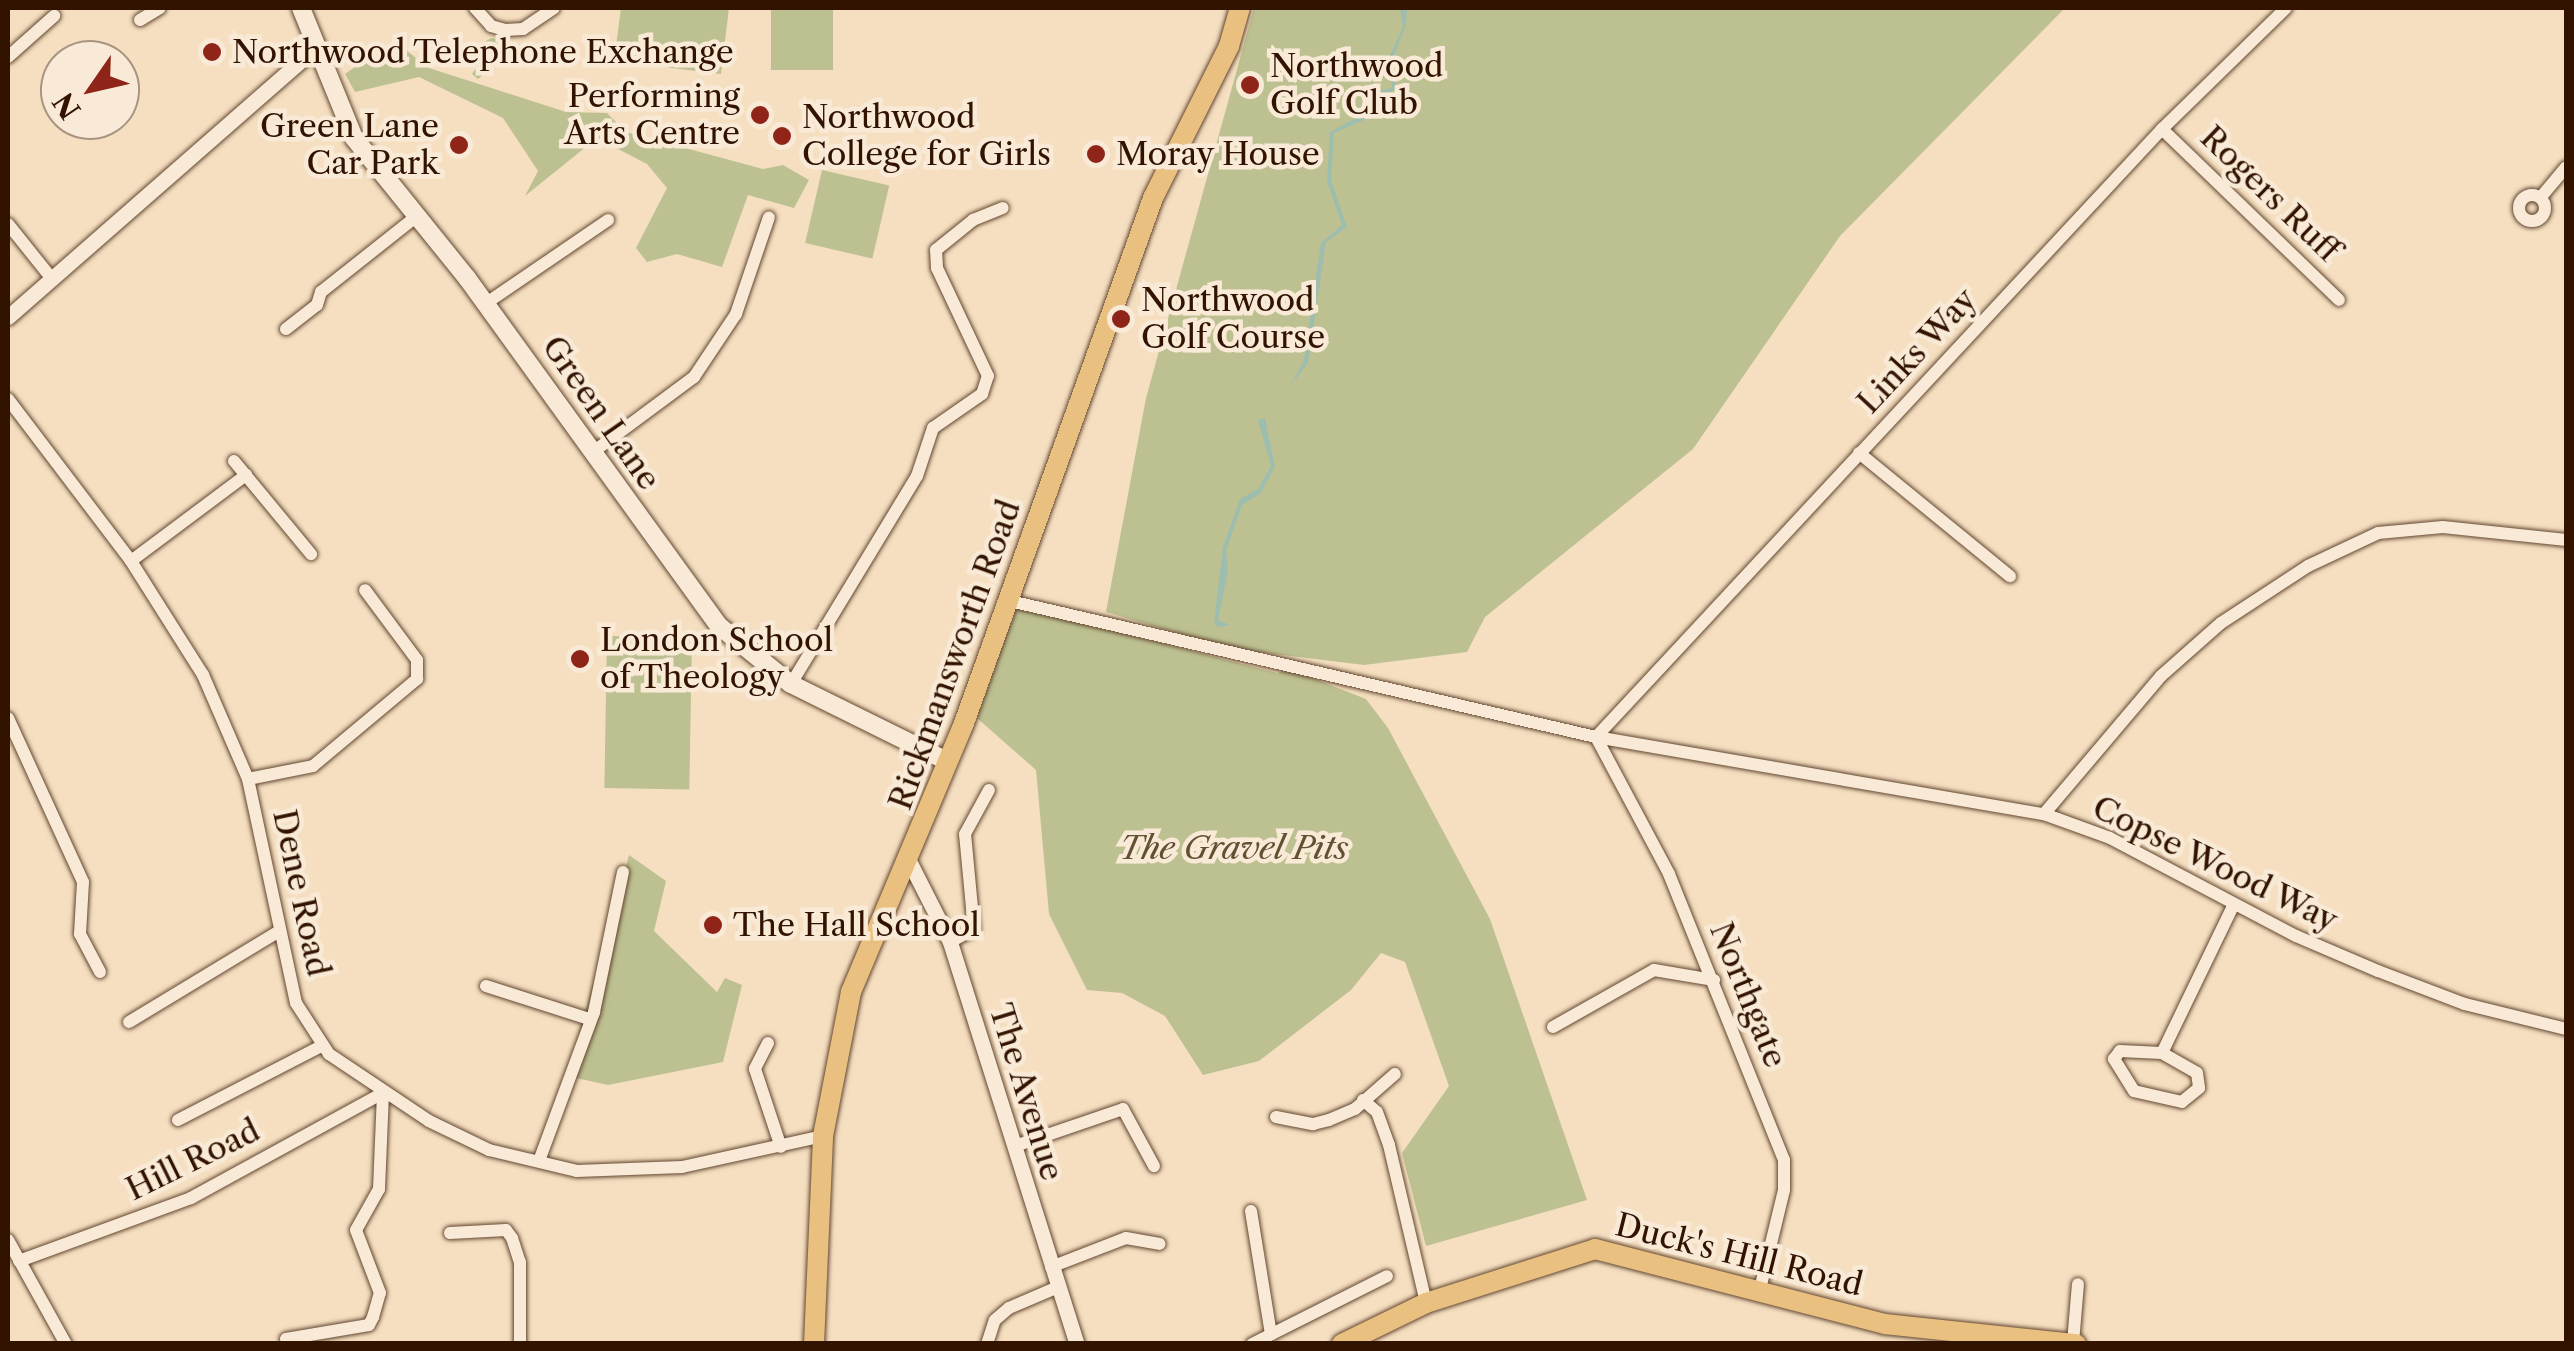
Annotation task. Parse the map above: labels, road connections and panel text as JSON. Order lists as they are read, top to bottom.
{
  "streets": {
    "main road": ["Green Lane", "Rickmansworth Road", "Duck's Hill Road"],
    "street": [
      "Rogers Ruff",
      "Links Way",
      "Copse Wood Way",
      "Dene Road",
      "Northgate",
      "The Avenue",
      "Hill Road"
    ]
  },
  "crossings": [
    ["Rogers Ruff", "Links Way"],
    ["Links Way", "Copse Wood Way"],
    ["Links Way", "Northgate"],
    ["Green Lane", "Rickmansworth Road"],
    ["Rickmansworth Road", "Copse Wood Way"],
    ["Rickmansworth Road", "Dene Road"],
    ["Rickmansworth Road", "The Avenue"],
    ["Copse Wood Way", "Northgate"],
    ["Dene Road", "Hill Road"],
    ["Northgate", "Duck's Hill Road"]
  ],
  "parks": ["The Gravel Pits"],
  "places": [
    "Northwood Telephone Exchange",
    "Northwood Golf Club",
    "Performing Arts Centre",
    "Northwood College for Girls",
    "Green Lane Car Park",
    "Moray House",
    "Northwood Golf Course",
    "London School of Theology",
    "The Hall School"
  ],
  "north": "bottom left"
}
